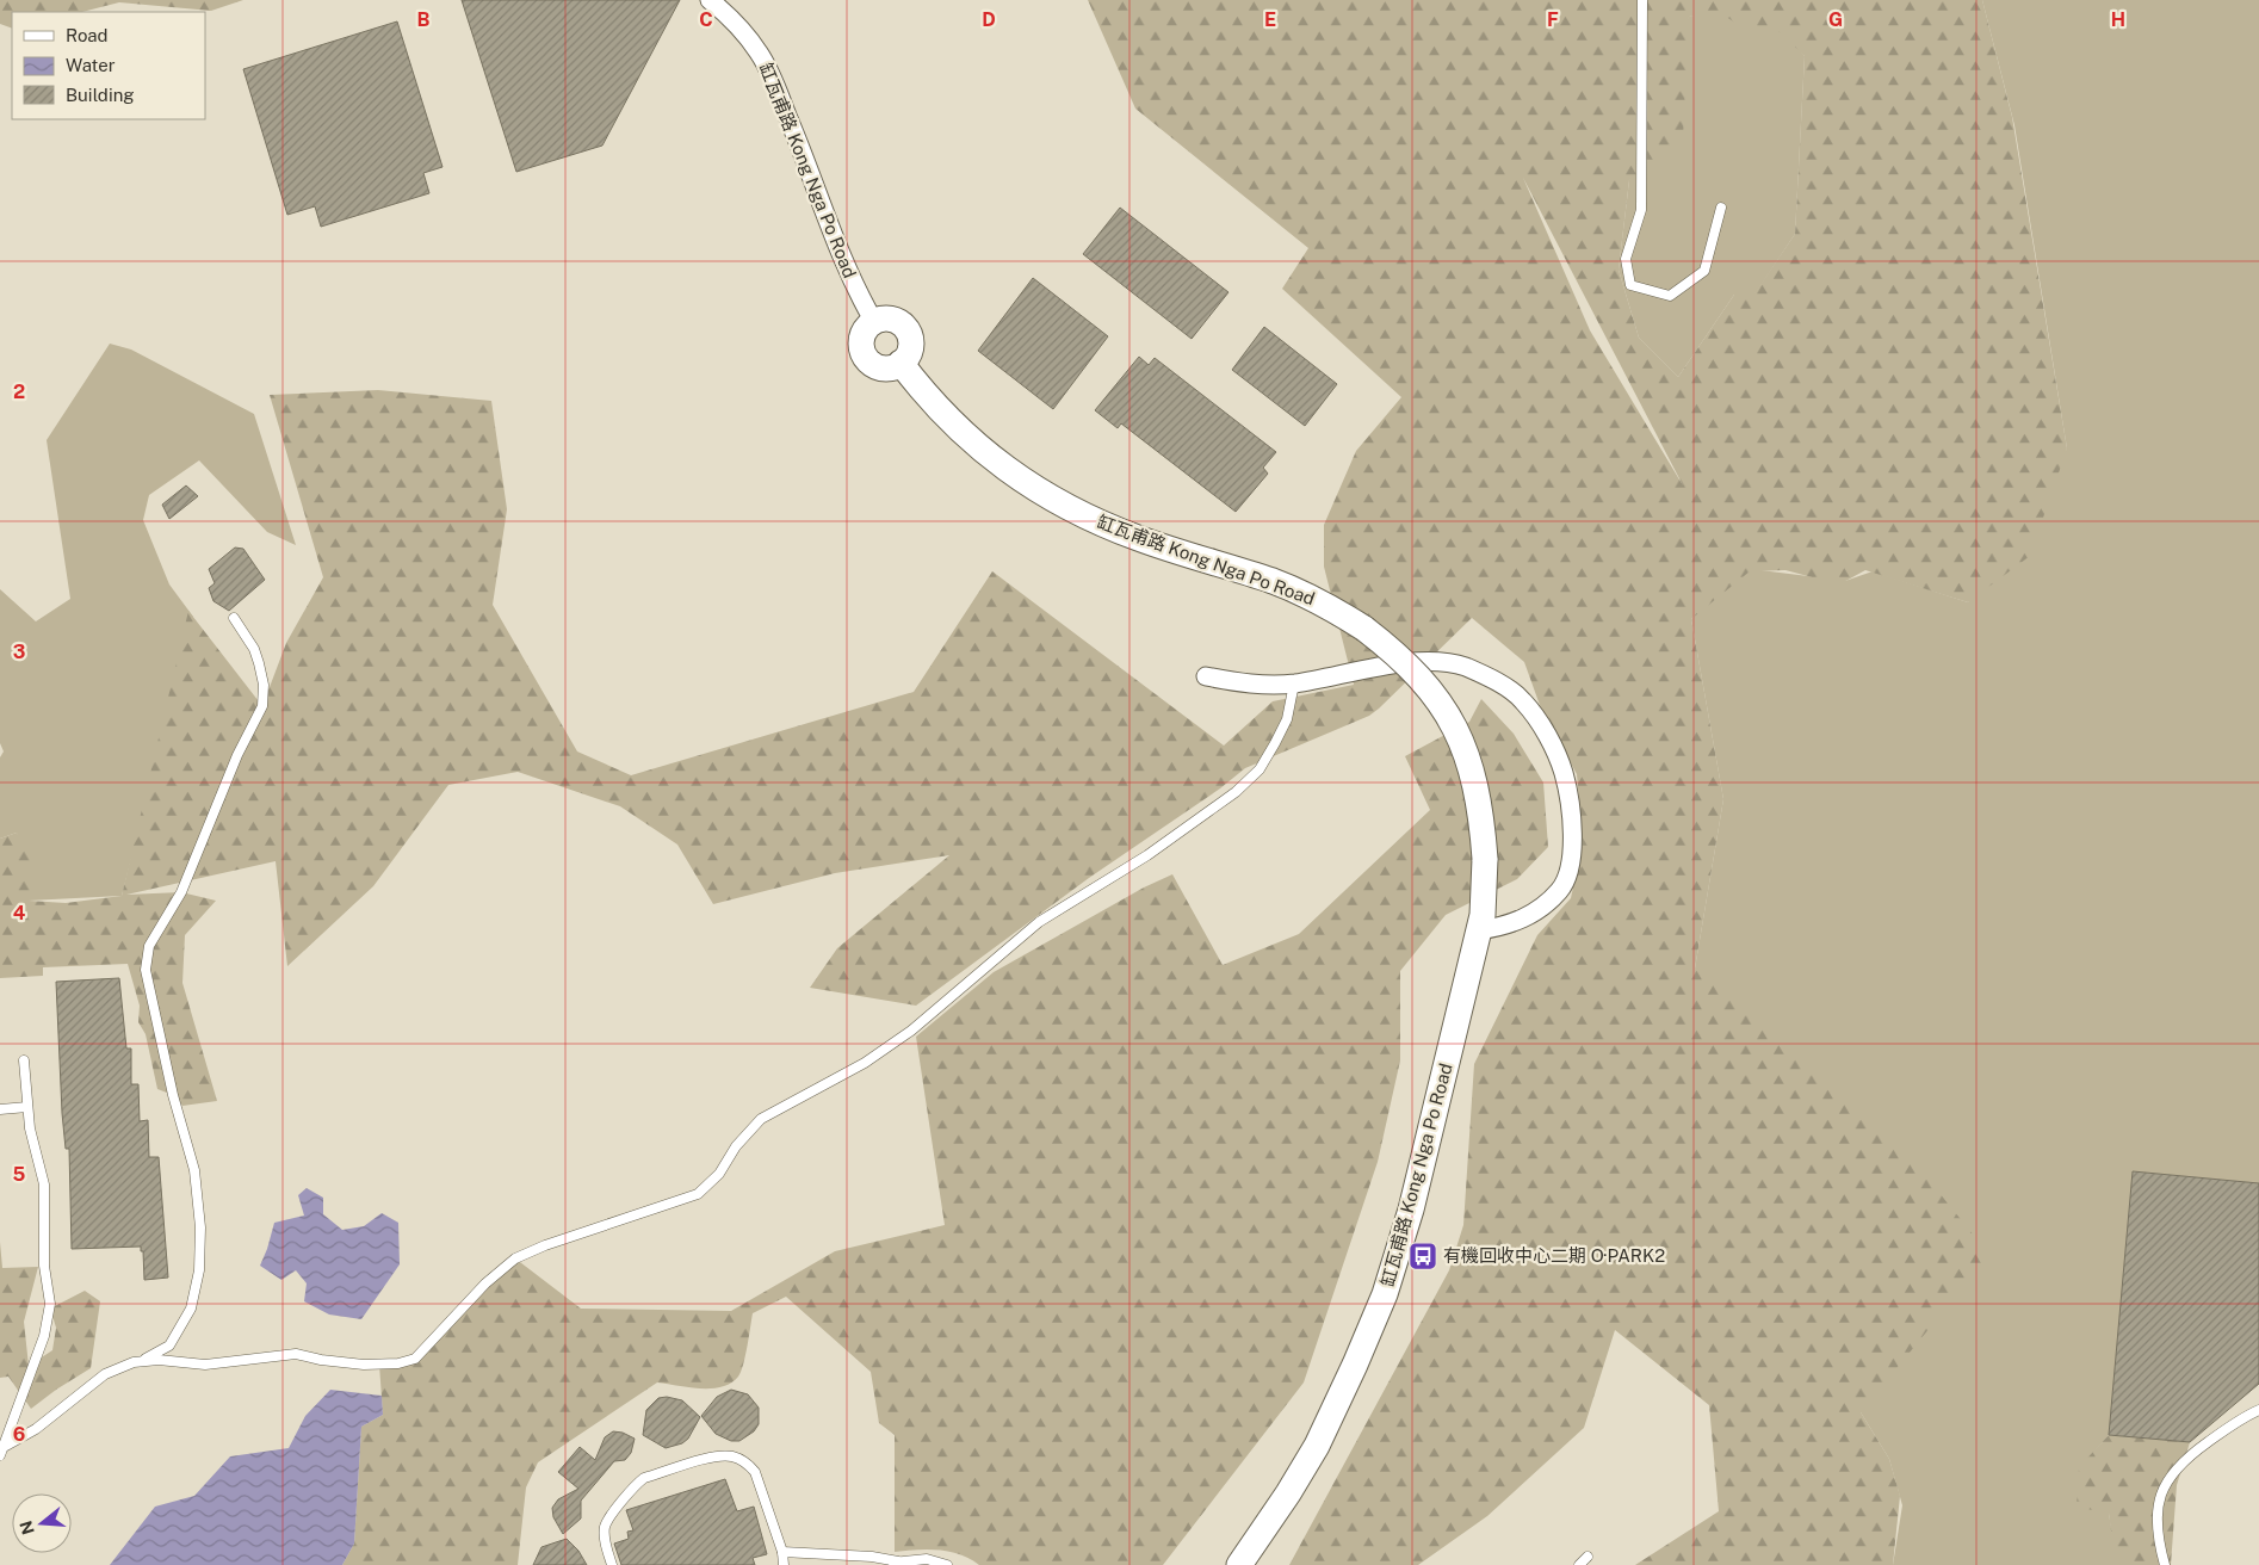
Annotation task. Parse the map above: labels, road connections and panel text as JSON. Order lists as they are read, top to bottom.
{
  "streets": {
    "street": ["缸瓦甫路 Kong Nga Po Road"]
  },
  "places": {
    "bus stop": ["有機回收中心二期 O·PARK2"]
  },
  "legend": ["Road", "Water", "Building"],
  "north": "left",
  "grid": {
    "columns": [
      "B",
      "C",
      "D",
      "E",
      "F",
      "G",
      "H"
    ],
    "rows": [
      "2",
      "3",
      "4",
      "5",
      "6"
    ]
  }
}
